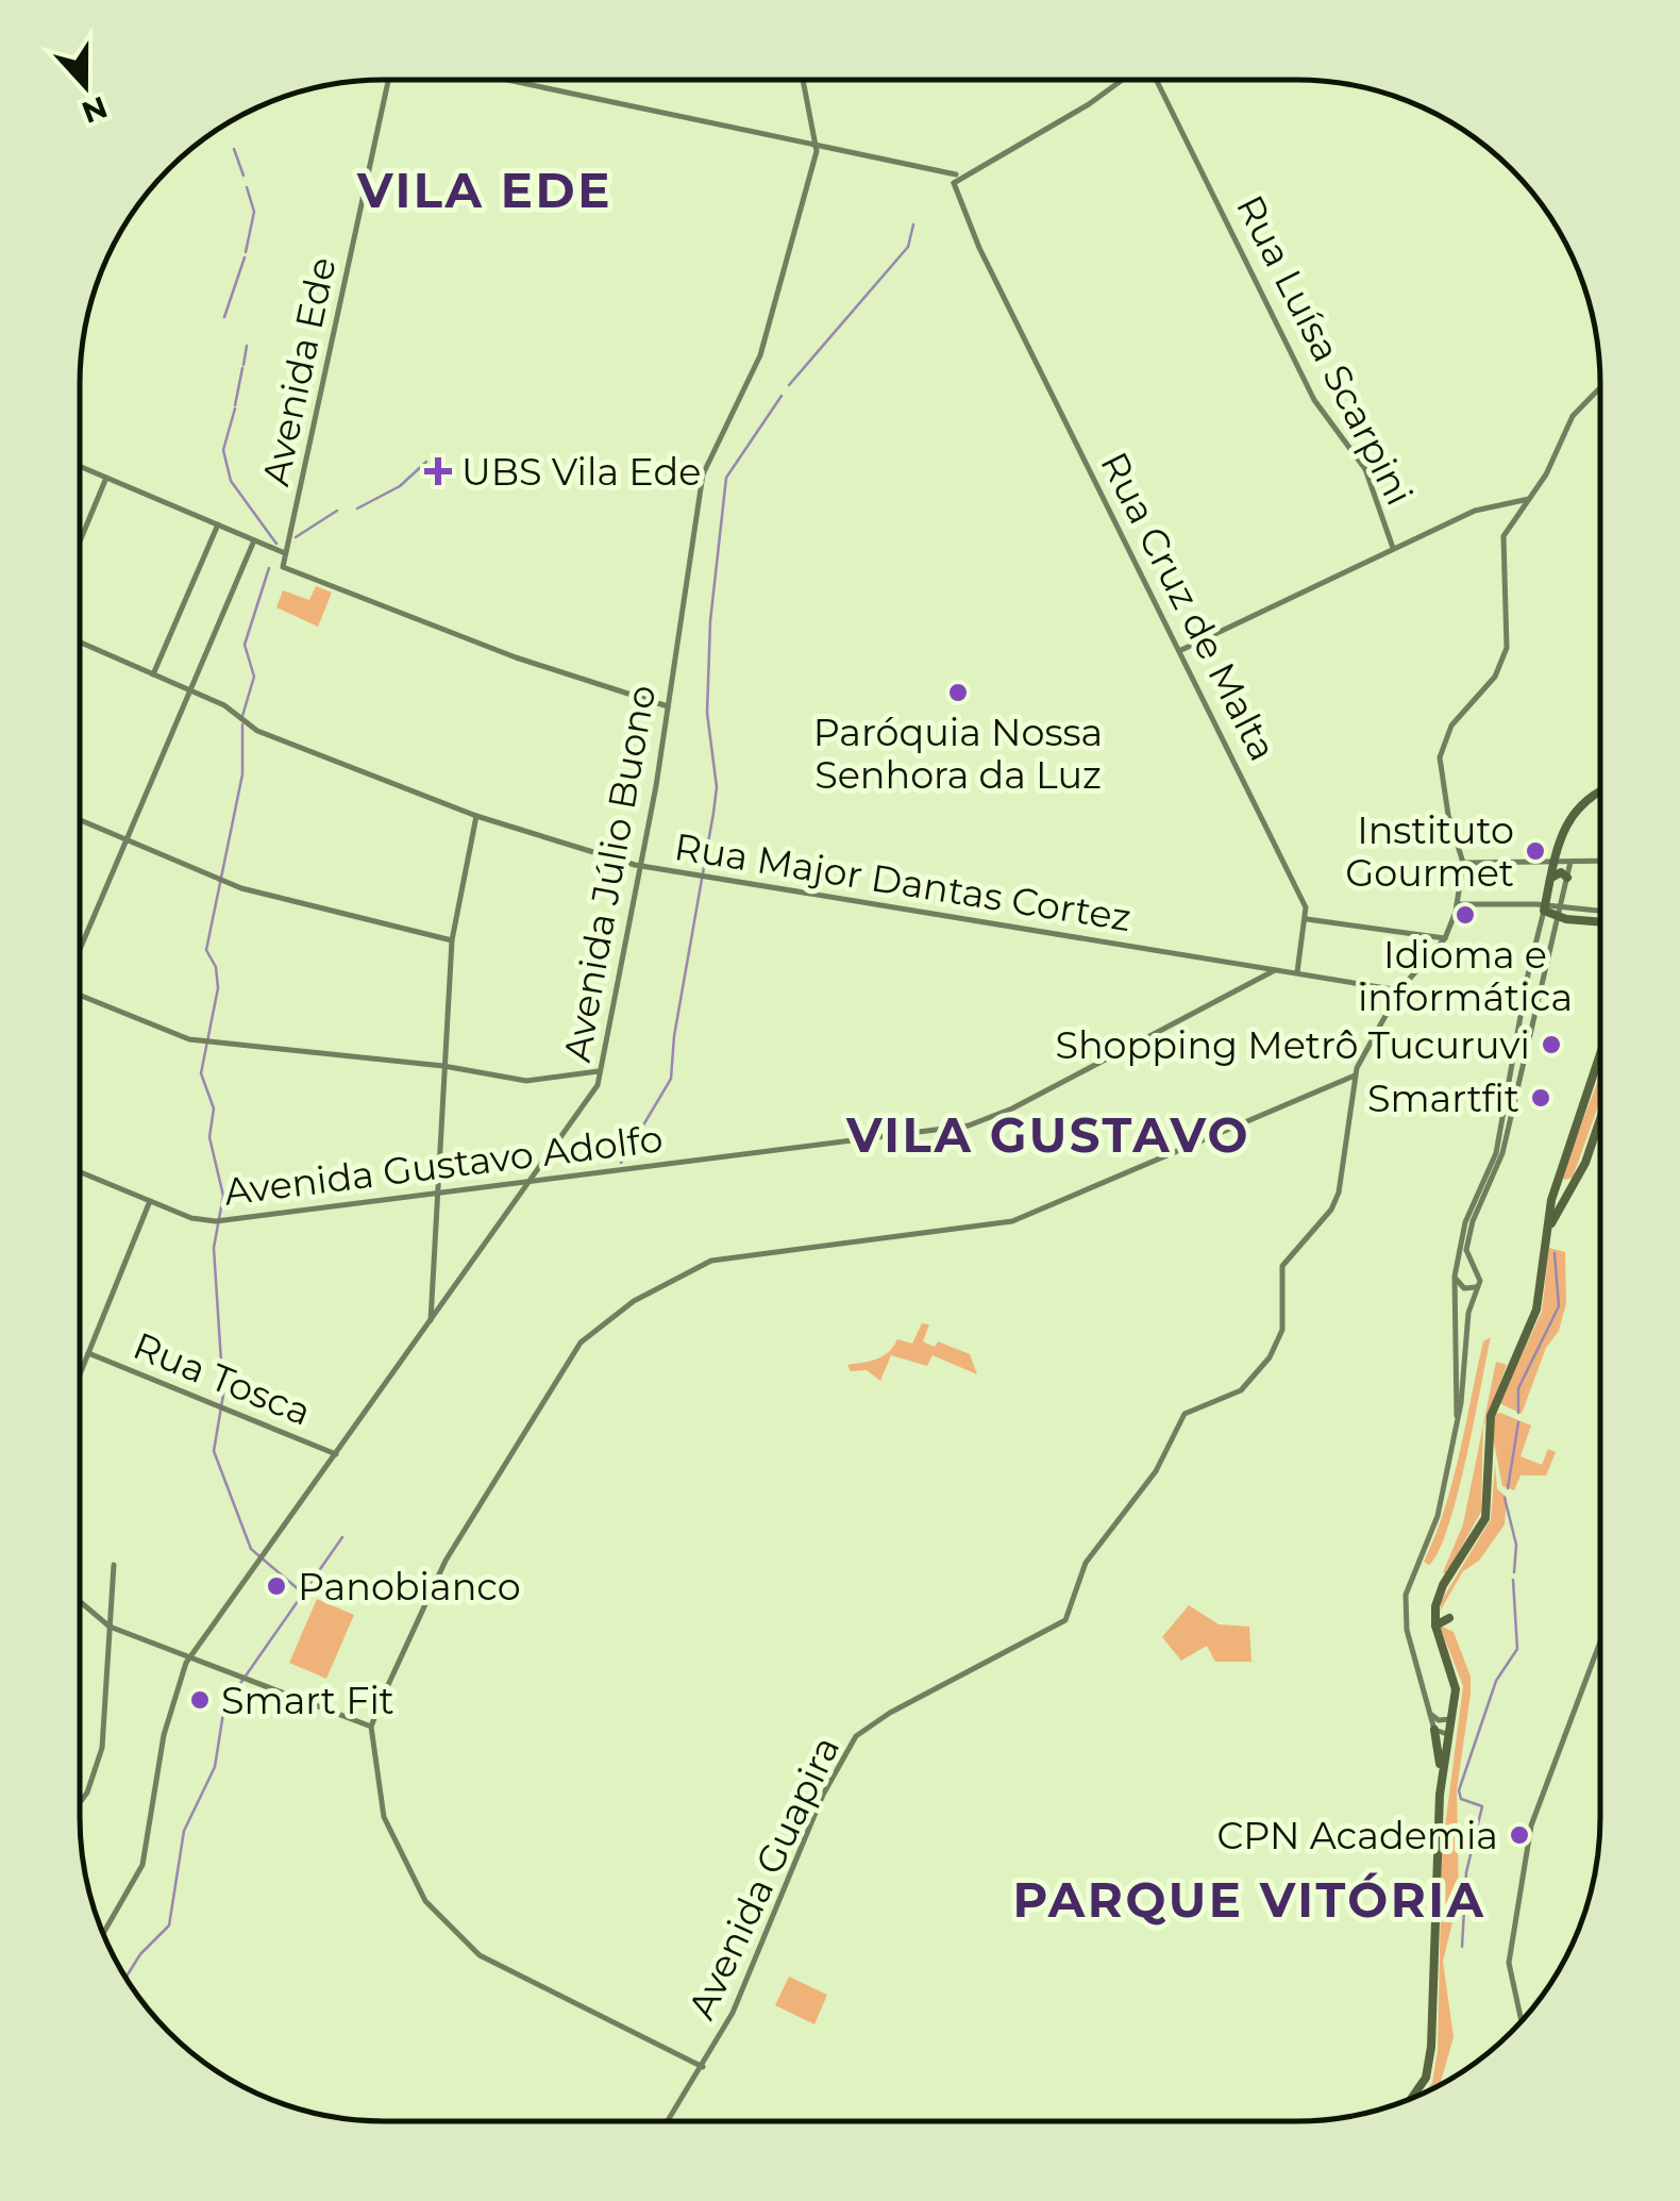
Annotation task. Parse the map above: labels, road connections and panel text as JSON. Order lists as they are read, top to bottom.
{
  "streets": {
    "street": [
      "Rua Luísa Scarpini",
      "Avenida Ede",
      "Rua Cruz de Malta",
      "Avenida Júlio Buono",
      "Rua Major Dantas Cortez",
      "Avenida Gustavo Adolfo",
      "Rua Tosca",
      "Avenida Guapira"
    ]
  },
  "crossings": [
    ["Avenida Ede", "Avenida Júlio Buono"],
    ["Avenida Júlio Buono", "Rua Major Dantas Cortez"],
    ["Avenida Júlio Buono", "Avenida Gustavo Adolfo"],
    ["Avenida Júlio Buono", "Rua Tosca"],
    ["Rua Major Dantas Cortez", "Avenida Gustavo Adolfo"],
    ["Rua Major Dantas Cortez", "Avenida Guapira"]
  ],
  "districts": ["VILA EDE", "VILA GUSTAVO", "PARQUE VITÓRIA"],
  "places": {
    "health": ["UBS Vila Ede"],
    "other": [
      "Paróquia Nossa Senhora da Luz",
      "Instituto Gourmet",
      "Idioma e informática",
      "Shopping Metrô Tucuruvi",
      "Smartfit",
      "Panobianco",
      "Smart Fit",
      "CPN Academia"
    ]
  },
  "north": "bottom"
}
